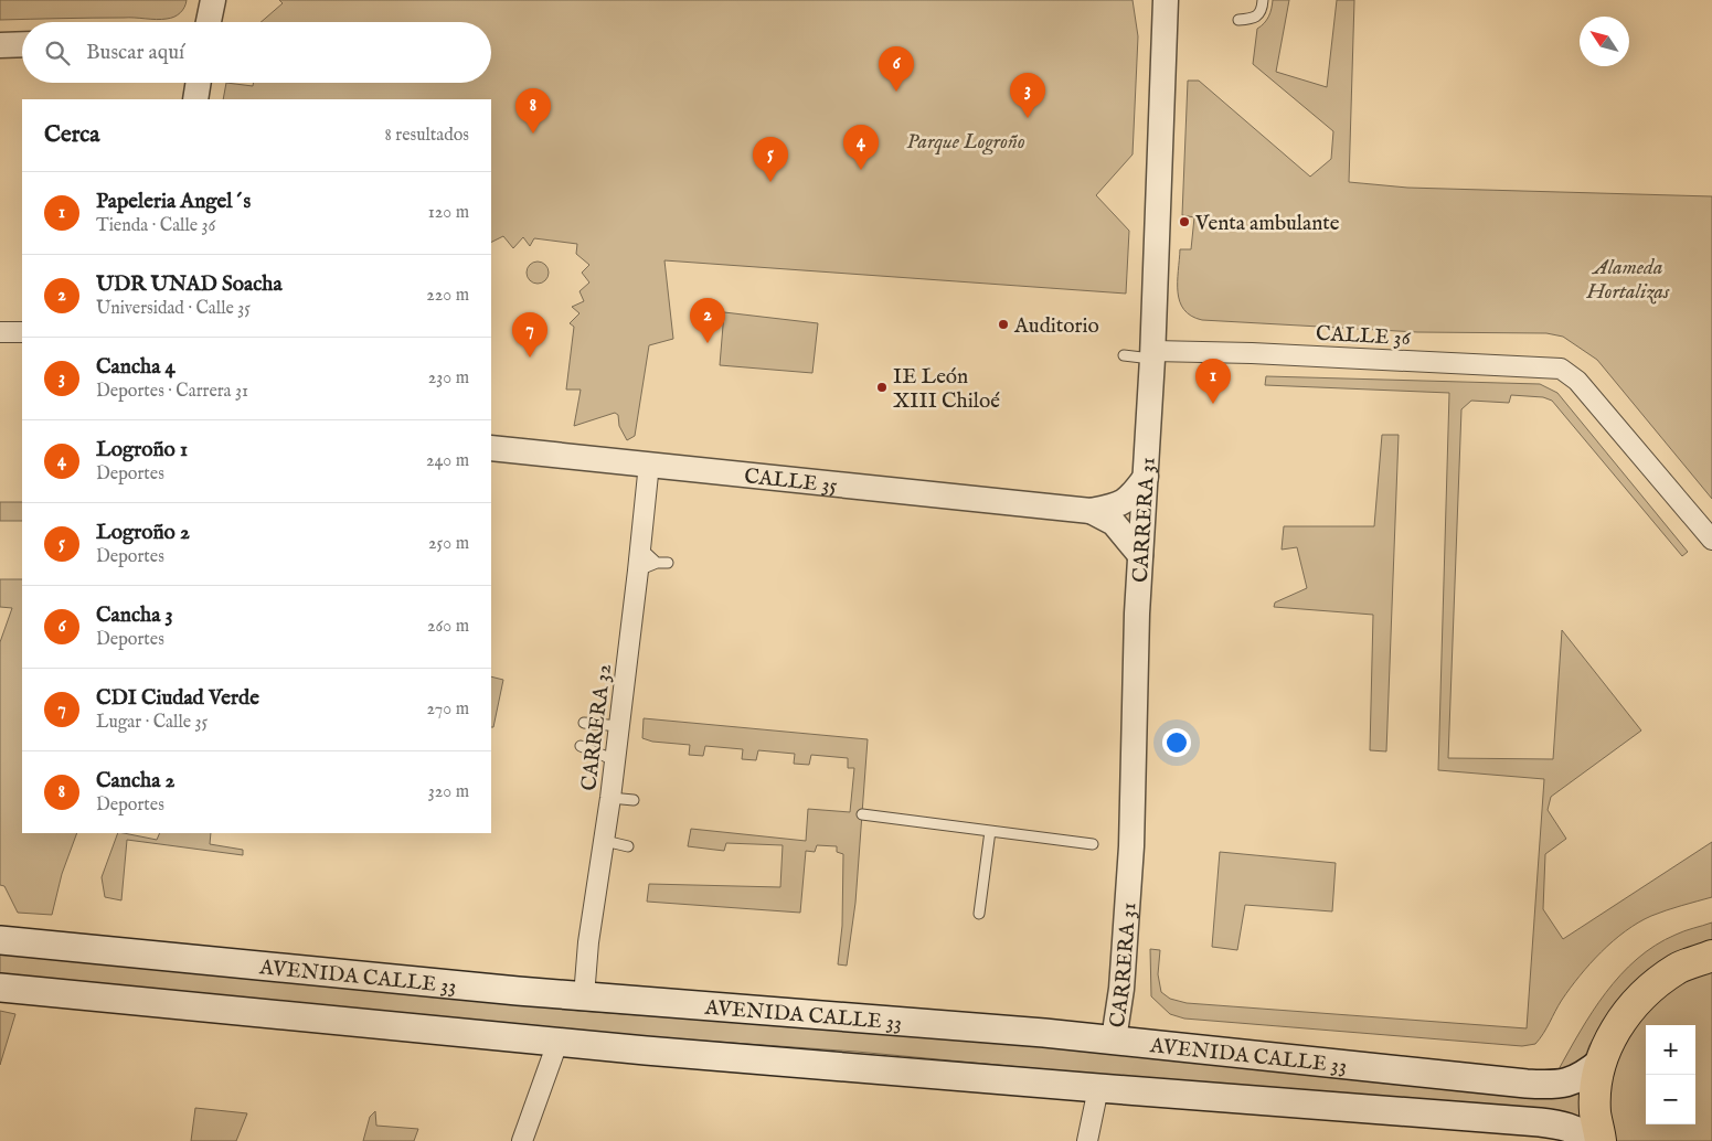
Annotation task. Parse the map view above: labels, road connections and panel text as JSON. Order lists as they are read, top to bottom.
{
  "streets": {
    "main road": ["AVENIDA CALLE 33"],
    "street": [
      "CALLE 36",
      "CALLE 35",
      "CARRERA 31",
      "CARRERA 32"
    ]
  },
  "crossings": [
    ["CALLE 36", "CARRERA 31"],
    ["CALLE 35", "CARRERA 31"],
    ["CALLE 35", "CARRERA 32"],
    ["CARRERA 31", "AVENIDA CALLE 33"],
    ["CARRERA 32", "AVENIDA CALLE 33"]
  ],
  "parks": ["Parque Logroño", "Alameda Hortalizas"],
  "places": ["Venta ambulante", "Auditorio", "IE León XIII Chiloé"],
  "north": "top left",
  "page": {
    "search": "Buscar aquí",
    "pins": [
      "6",
      "3",
      "8",
      "4",
      "5",
      "2",
      "7",
      "1"
    ],
    "heading": ["Cerca", "8 resultados"],
    "list": [
      {
        "mark": "1",
        "name": "Papeleria Angel´s",
        "note": "Tienda · Calle 36",
        "value": "120 m"
      },
      {
        "mark": "2",
        "name": "UDR UNAD Soacha",
        "note": "Universidad · Calle 35",
        "value": "220 m"
      },
      {
        "mark": "3",
        "name": "Cancha 4",
        "note": "Deportes · Carrera 31",
        "value": "230 m"
      },
      {
        "mark": "4",
        "name": "Logroño 1",
        "note": "Deportes",
        "value": "240 m"
      },
      {
        "mark": "5",
        "name": "Logroño 2",
        "note": "Deportes",
        "value": "250 m"
      },
      {
        "mark": "6",
        "name": "Cancha 3",
        "note": "Deportes",
        "value": "260 m"
      },
      {
        "mark": "7",
        "name": "CDI Ciudad Verde",
        "note": "Lugar · Calle 35",
        "value": "270 m"
      },
      {
        "mark": "8",
        "name": "Cancha 2",
        "note": "Deportes",
        "value": "320 m"
      }
    ],
    "map_buttons": ["+", "−"]
  }
}
